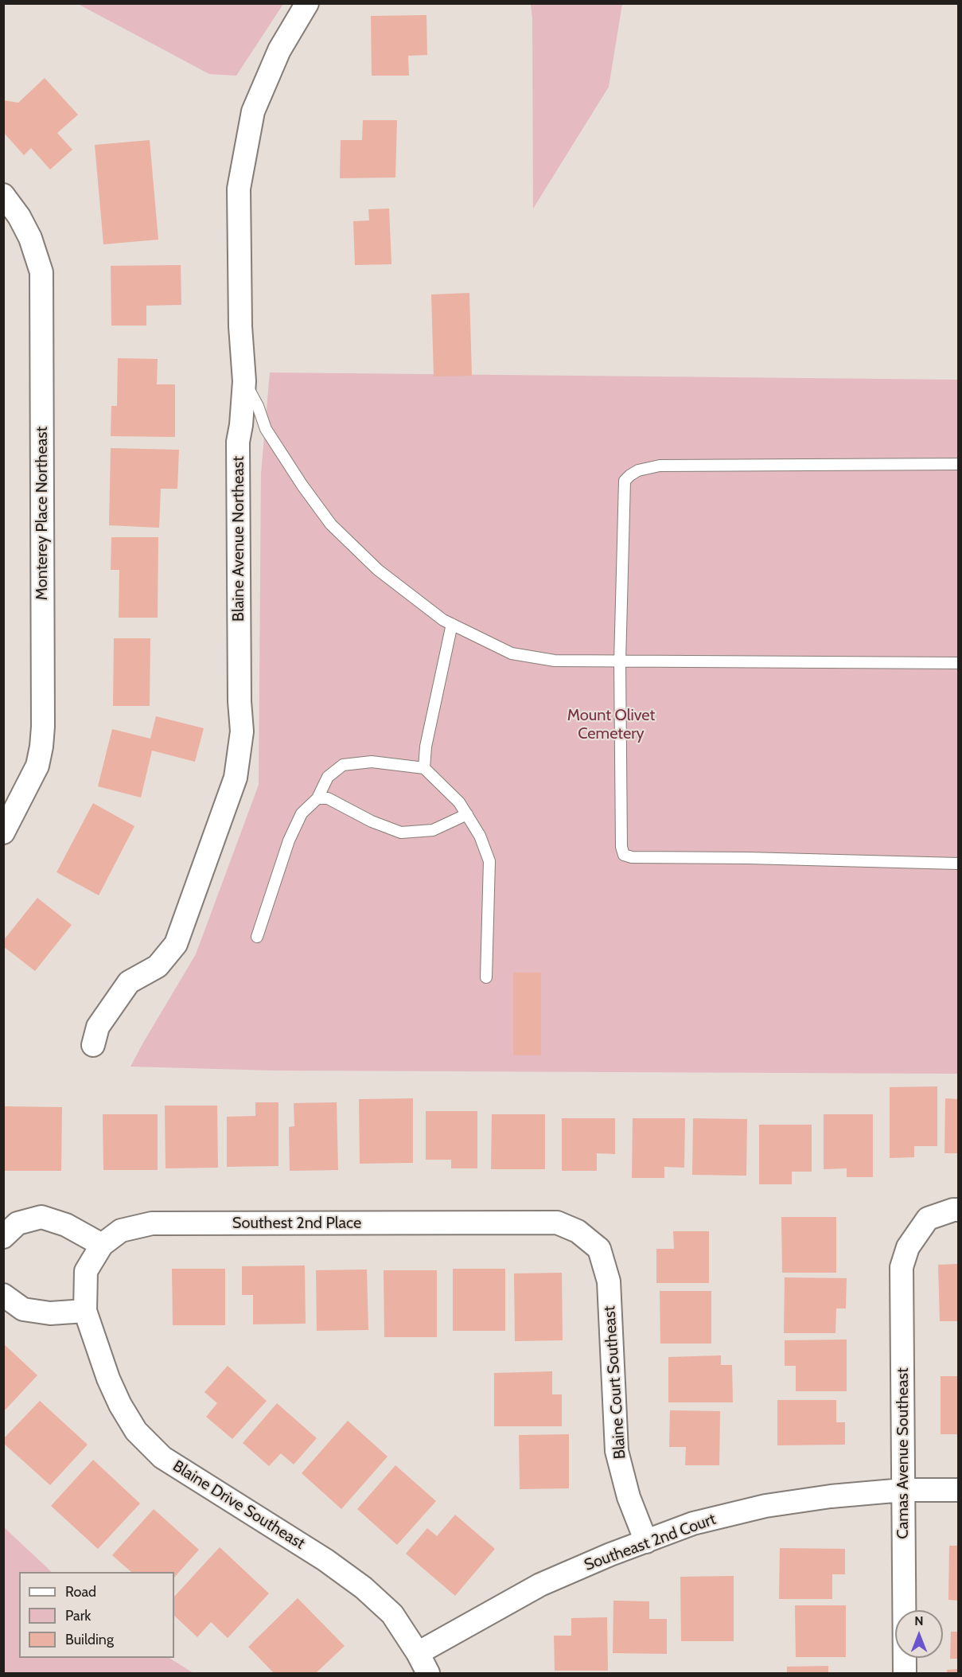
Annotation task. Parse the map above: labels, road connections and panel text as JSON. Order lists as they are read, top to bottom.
{
  "streets": {
    "street": [
      "Monterey Place Northeast",
      "Blaine Avenue Northeast",
      "Southest 2nd Place",
      "Blaine Court Southeast",
      "Camas Avenue Southeast",
      "Blaine Drive Southeast",
      "Southeast 2nd Court"
    ]
  },
  "crossings": [
    ["Southest 2nd Place", "Blaine Court Southeast"],
    ["Southest 2nd Place", "Blaine Drive Southeast"],
    ["Blaine Court Southeast", "Southeast 2nd Court"],
    ["Camas Avenue Southeast", "Southeast 2nd Court"],
    ["Blaine Drive Southeast", "Southeast 2nd Court"]
  ],
  "parks": ["Mount Olivet Cemetery"],
  "legend": ["Road", "Park", "Building"],
  "north": "top"
}
